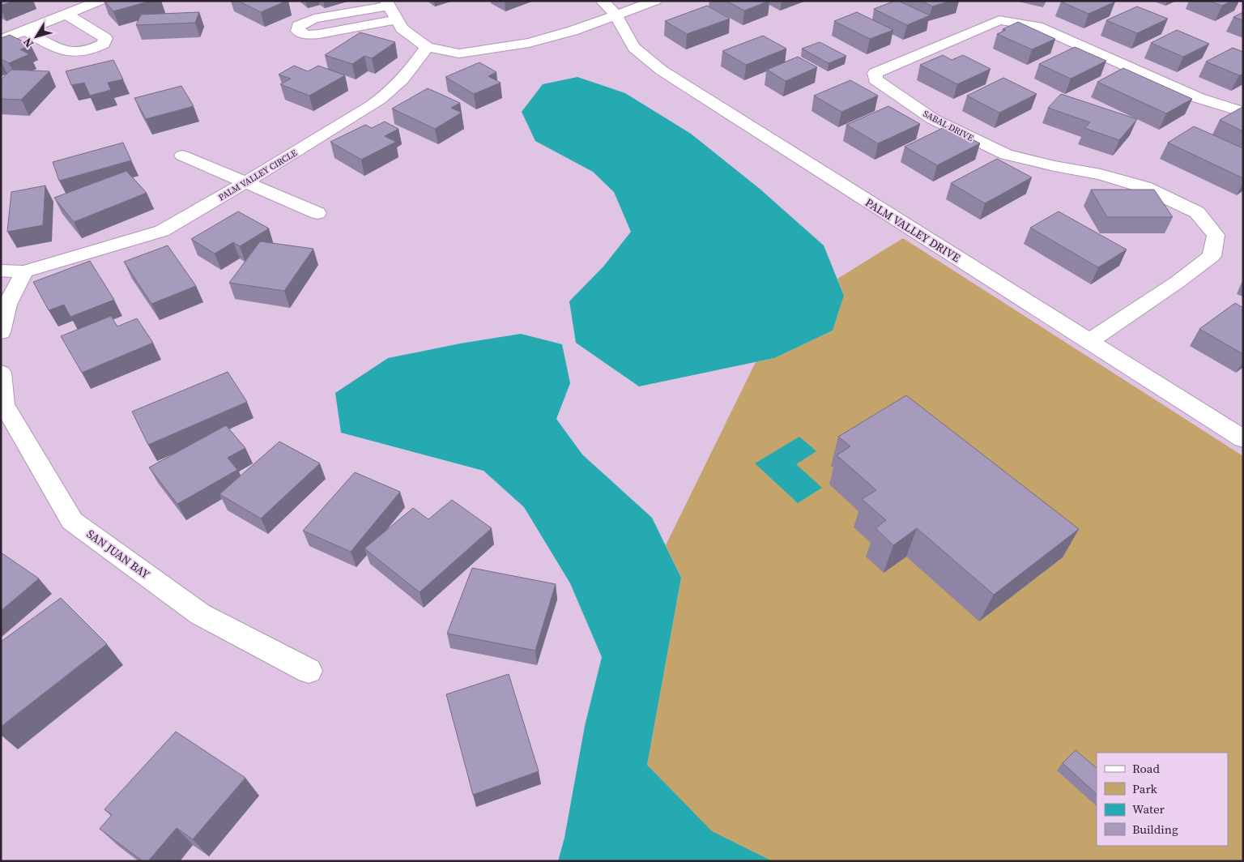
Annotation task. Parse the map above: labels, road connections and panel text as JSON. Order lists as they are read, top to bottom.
{
  "streets": {
    "street": [
      "SABAL DRIVE",
      "PALM VALLEY CIRCLE",
      "PALM VALLEY DRIVE",
      "SAN JUAN BAY"
    ]
  },
  "crossings": [
    ["SABAL DRIVE", "PALM VALLEY DRIVE"]
  ],
  "legend": [
    "Road",
    "Park",
    "Water",
    "Building"
  ],
  "north": "bottom left"
}
